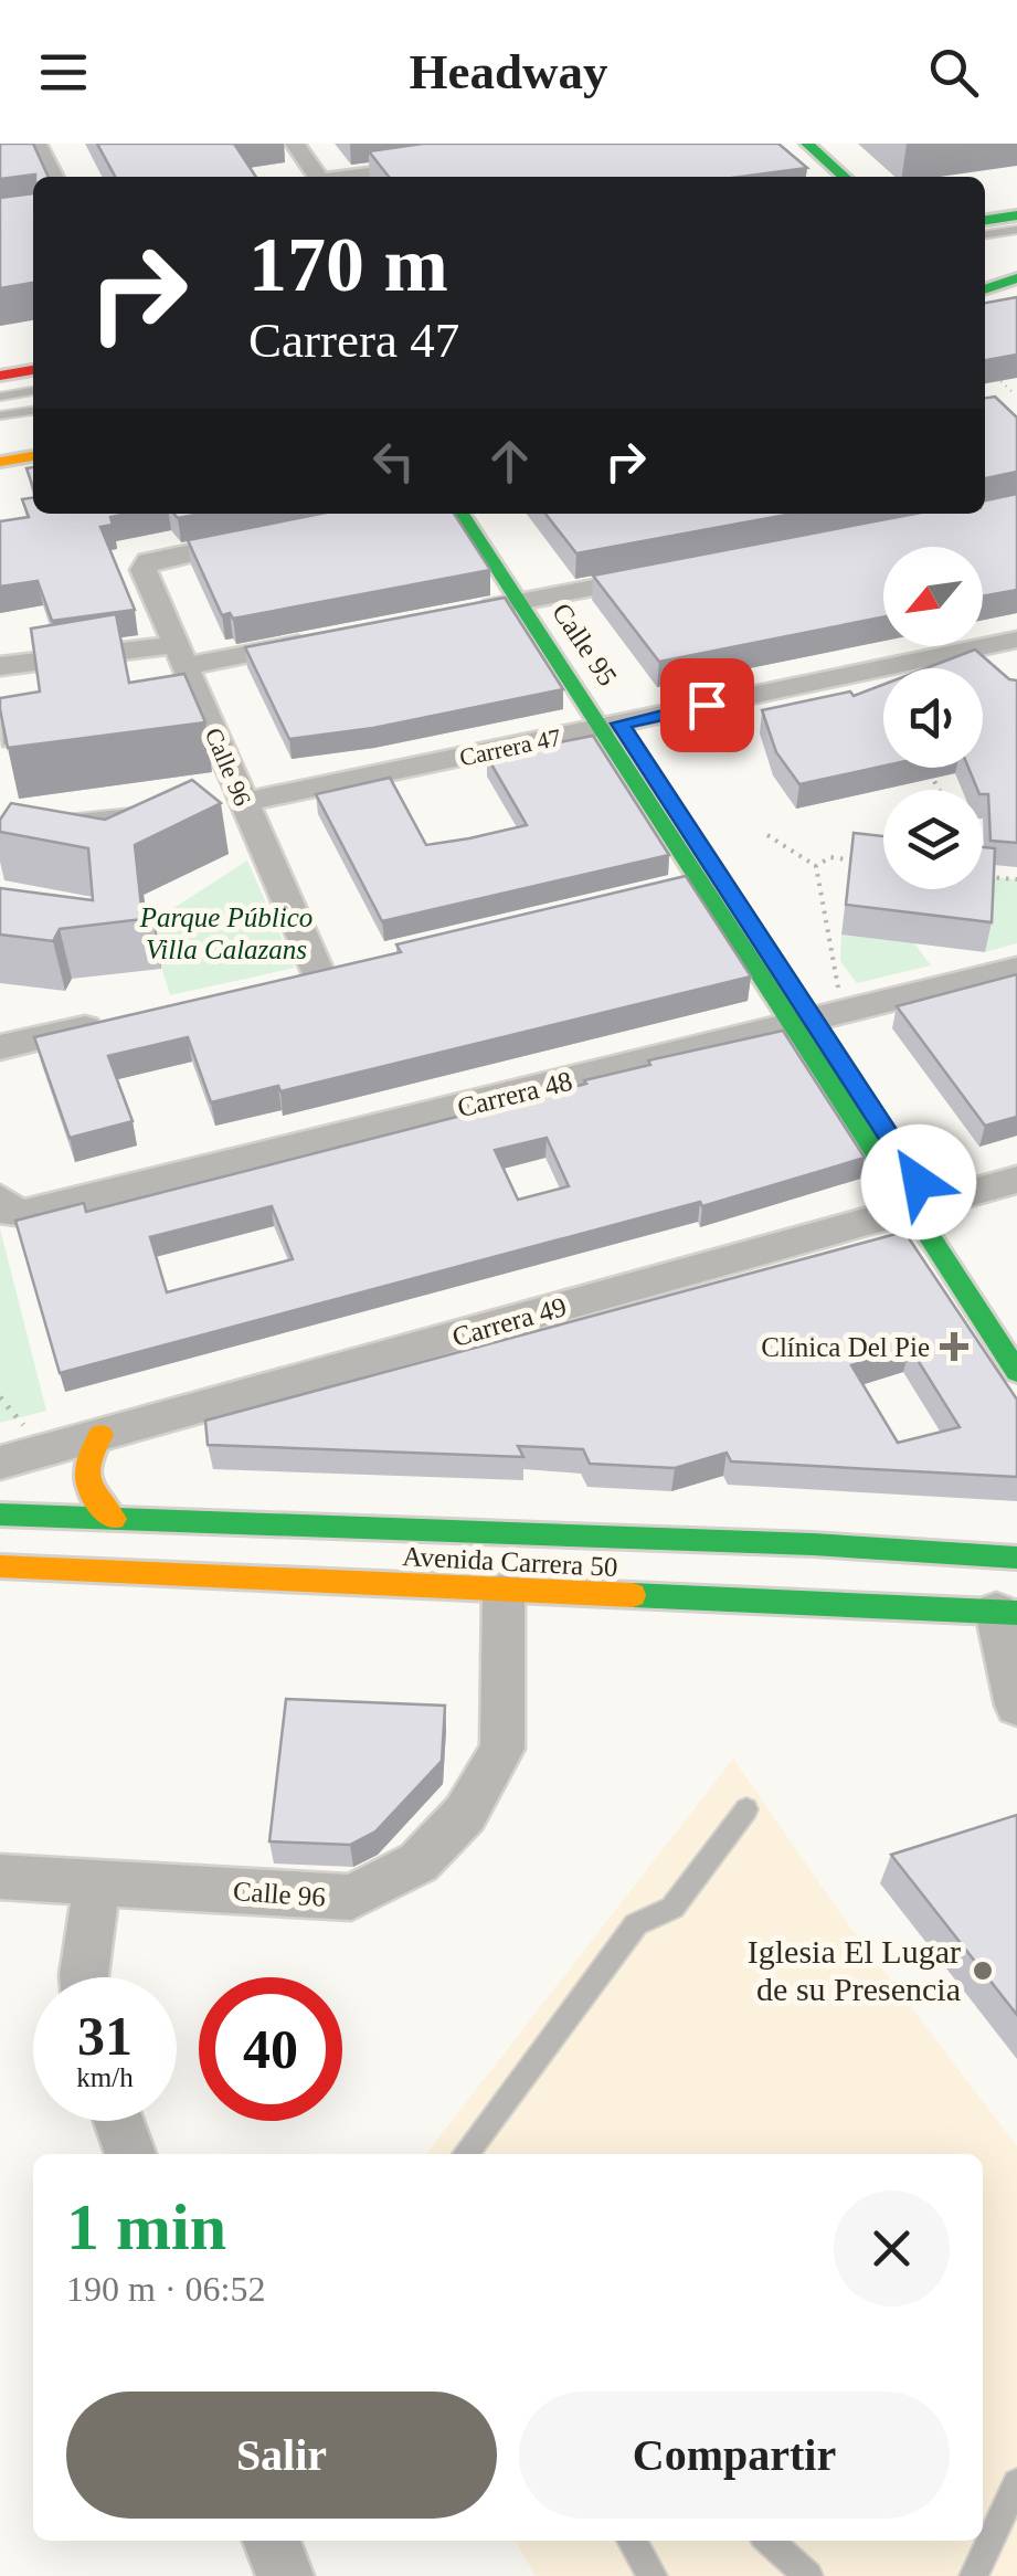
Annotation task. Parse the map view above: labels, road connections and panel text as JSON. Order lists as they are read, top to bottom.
{
  "streets": {
    "main road": ["Calle 95", "Avenida Carrera 50"],
    "street": [
      "Carrera 47",
      "Calle 96",
      "Carrera 48",
      "Carrera 49"
    ]
  },
  "crossings": [
    ["Calle 95", "Carrera 47"],
    ["Calle 95", "Carrera 48"],
    ["Calle 95", "Carrera 49"],
    ["Carrera 47", "Calle 96"],
    ["Calle 96", "Avenida Carrera 50"]
  ],
  "parks": ["Parque Público Villa Calazans"],
  "places": {
    "health": ["Clínica Del Pie"],
    "other": ["Iglesia El Lugar de su Presencia"]
  },
  "north": "bottom left",
  "page": {
    "header": "Headway",
    "turn": ["170 m", "Carrera 47"],
    "speed": "31 km/h",
    "limit": "40",
    "heading": ["1 min", "190 m · 06:52"],
    "buttons": ["Salir", "Compartir"]
  }
}
